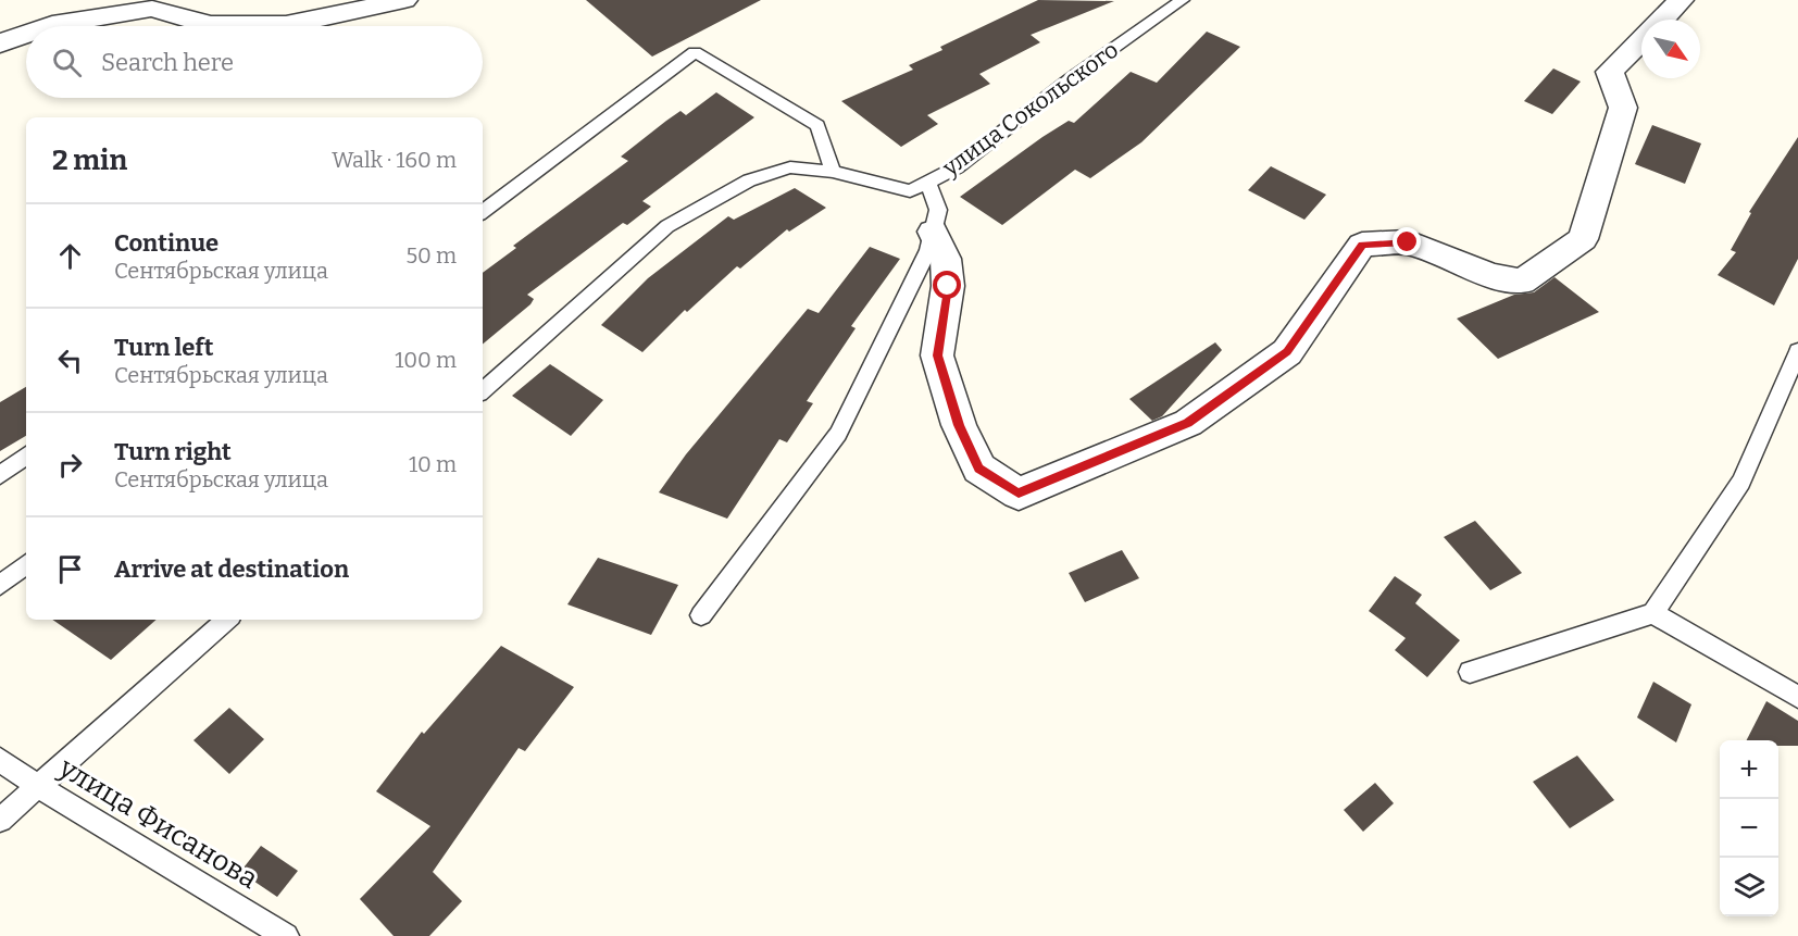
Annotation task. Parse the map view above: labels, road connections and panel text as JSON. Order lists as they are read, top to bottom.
{
  "streets": {
    "lane": ["улица Сокольского", "улица Фисанова"]
  },
  "north": "bottom right",
  "page": {
    "search": "Search here",
    "heading": ["2 min", "Walk · 160 m"],
    "list": [
      ["Continue", "Сентябрьская улица", "50 m"],
      ["Turn left", "Сентябрьская улица", "100 m"],
      ["Turn right", "Сентябрьская улица", "10 m"],
      "Arrive at destination"
    ],
    "map_buttons": ["+", "−"]
  }
}
